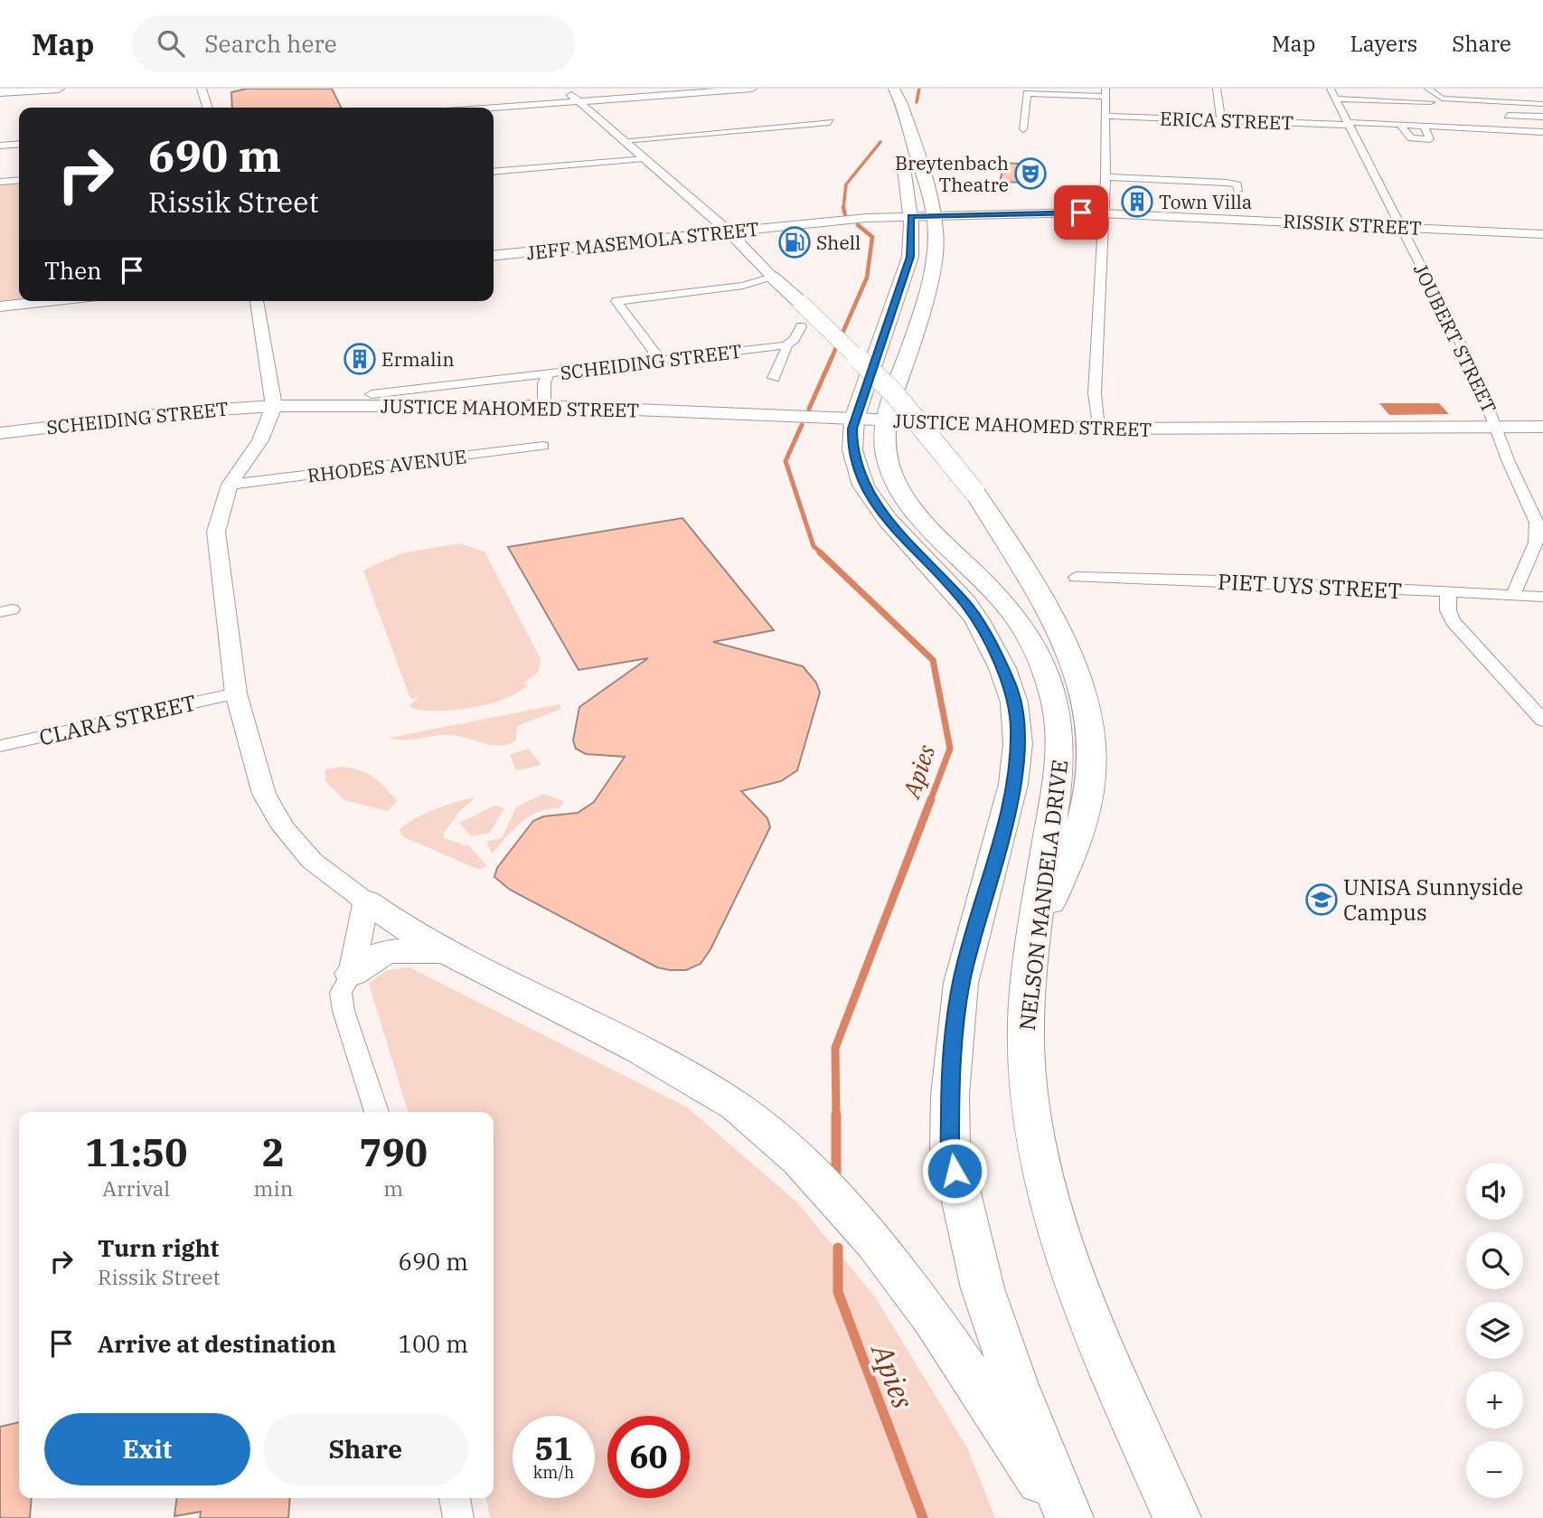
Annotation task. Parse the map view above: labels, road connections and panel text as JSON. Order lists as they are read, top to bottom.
{
  "streets": {
    "main road": [
      "RISSIK STREET",
      "JEFF MASEMOLA STREET",
      "SCHEIDING STREET",
      "JUSTICE MAHOMED STREET",
      "NELSON MANDELA DRIVE"
    ],
    "street": [
      "ERICA STREET",
      "JOUBERT STREET",
      "RHODES AVENUE",
      "PIET UYS STREET",
      "CLARA STREET"
    ]
  },
  "crossings": [
    ["ERICA STREET", "JOUBERT STREET"],
    ["RISSIK STREET", "JEFF MASEMOLA STREET"],
    ["RISSIK STREET", "JOUBERT STREET"],
    ["RISSIK STREET", "NELSON MANDELA DRIVE"],
    ["JEFF MASEMOLA STREET", "NELSON MANDELA DRIVE"],
    ["JOUBERT STREET", "JUSTICE MAHOMED STREET"],
    ["JOUBERT STREET", "PIET UYS STREET"],
    ["SCHEIDING STREET", "JUSTICE MAHOMED STREET"],
    ["JUSTICE MAHOMED STREET", "NELSON MANDELA DRIVE"]
  ],
  "water": ["Apies"],
  "places": {
    "theatre": ["Breytenbach Theatre"],
    "building": ["Town Villa", "Ermalin"],
    "fuel station": ["Shell"],
    "school or university": ["UNISA Sunnyside Campus"]
  },
  "page": {
    "header": "Map",
    "search": "Search here",
    "nav": ["Map", "Layers", "Share"],
    "turn": ["690 m", "Rissik Street"],
    "then": "Then",
    "eta": [
      "11:50",
      "Arrival",
      "2",
      "min",
      "790",
      "m"
    ],
    "map_buttons": ["+", "−"],
    "list": [
      {
        "name": "Turn right",
        "note": "Rissik Street",
        "value": "690 m"
      },
      {
        "name": "Arrive at destination",
        "value": "100 m"
      }
    ],
    "buttons": ["Exit", "Share"],
    "speed": "51 km/h",
    "limit": "60"
  }
}
